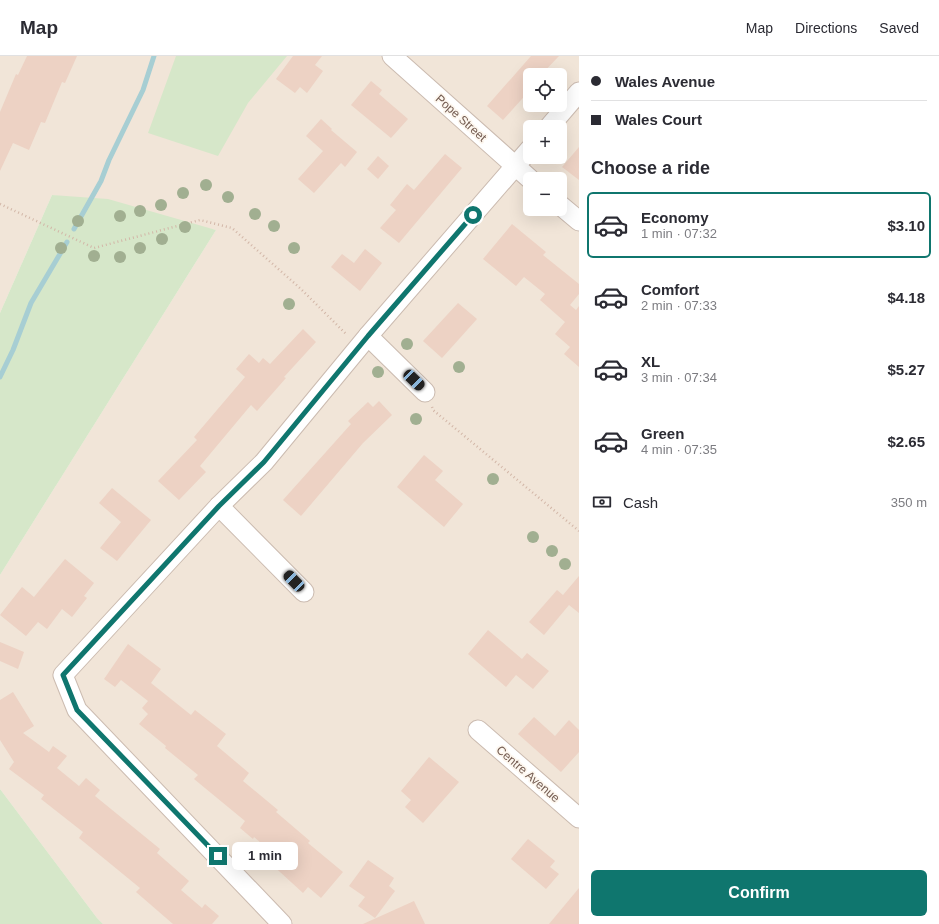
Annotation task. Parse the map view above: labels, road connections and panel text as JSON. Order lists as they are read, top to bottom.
{
  "streets": {
    "street": ["Pope Street", "Centre Avenue"]
  },
  "page": {
    "header": "Map",
    "nav": ["Map", "Directions", "Saved"],
    "banner": ["Wales Avenue", "Wales Court"],
    "map_buttons": ["+", "−"],
    "heading": "Choose a ride",
    "list": [
      {
        "name": "Economy",
        "note": "1 min · 07:32",
        "value": "$3.10"
      },
      {
        "name": "Comfort",
        "note": "2 min · 07:33",
        "value": "$4.18"
      },
      {
        "name": "XL",
        "note": "3 min · 07:34",
        "value": "$5.27"
      },
      {
        "name": "Green",
        "note": "4 min · 07:35",
        "value": "$2.65"
      }
    ],
    "pay": ["Cash", "350 m"],
    "bubble": "1 min",
    "buttons": "Confirm"
  }
}
